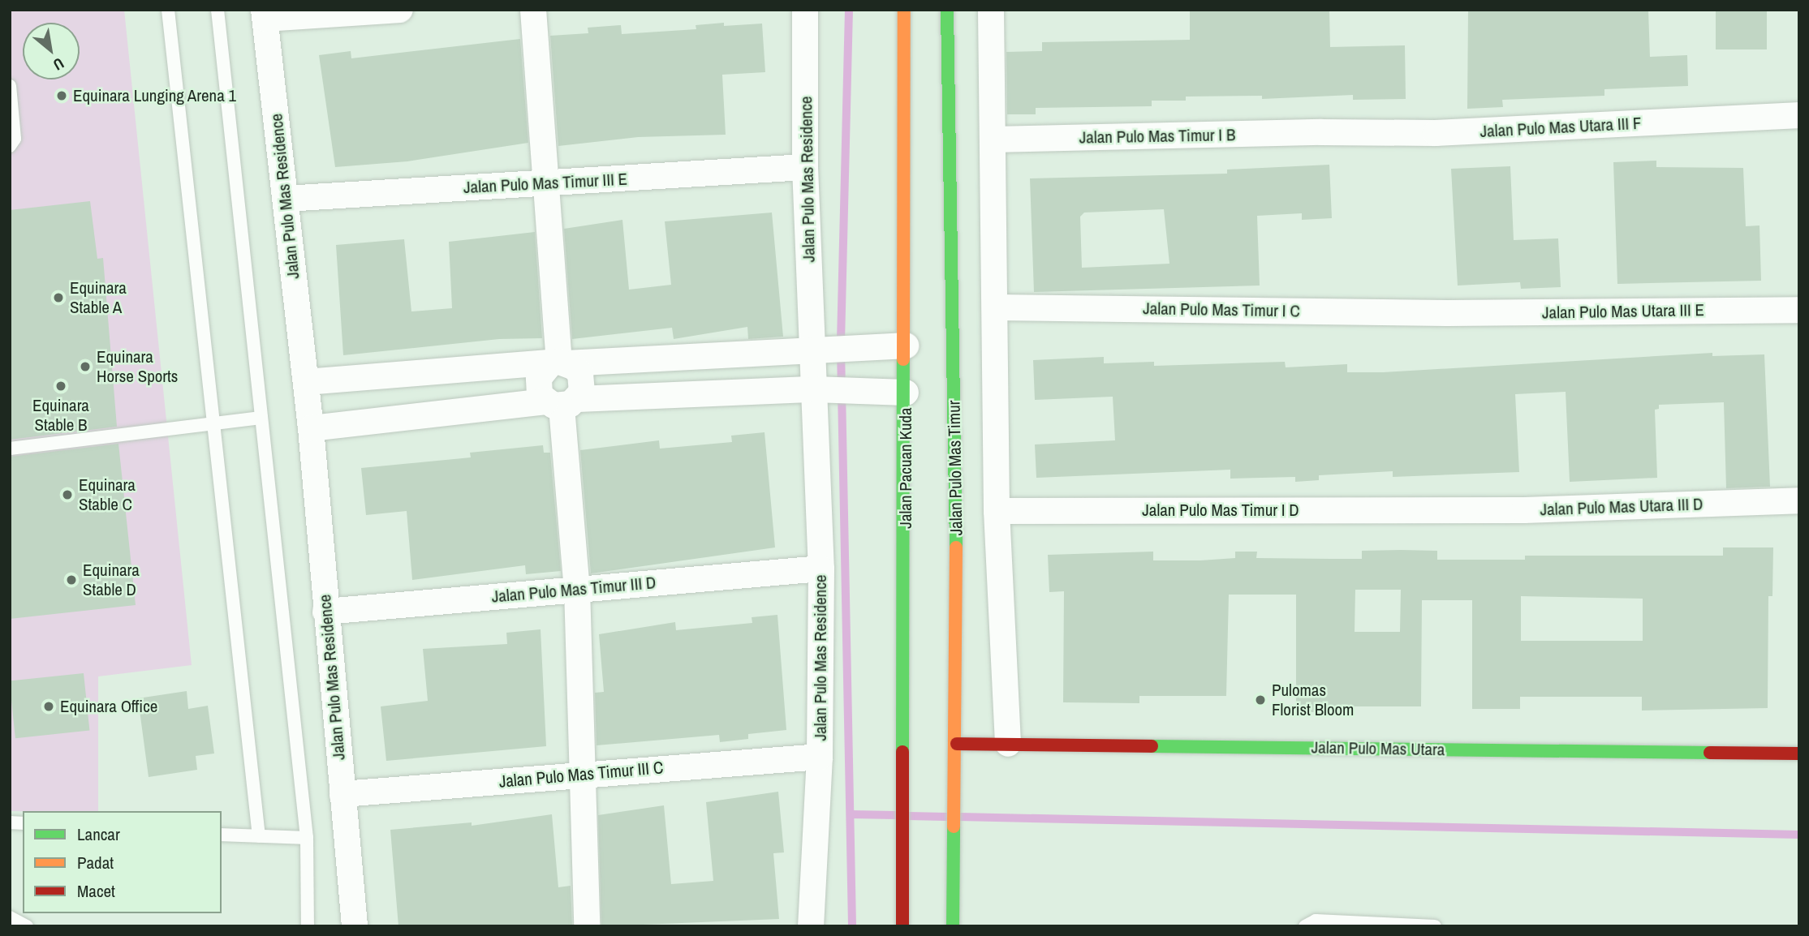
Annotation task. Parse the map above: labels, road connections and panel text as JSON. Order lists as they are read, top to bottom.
{
  "streets": {
    "street": [
      "Jalan Pulo Mas Utara III F",
      "Jalan Pulo Mas Timur I B",
      "Jalan Pulo Mas Residence",
      "Jalan Pulo Mas Timur III E",
      "Jalan Pulo Mas Timur I C",
      "Jalan Pulo Mas Utara III E",
      "Jalan Pacuan Kuda",
      "Jalan Pulo Mas Timur",
      "Jalan Pulo Mas Utara III D",
      "Jalan Pulo Mas Timur I D",
      "Jalan Pulo Mas Timur III D",
      "Jalan Pulo Mas Utara",
      "Jalan Pulo Mas Timur III C"
    ]
  },
  "crossings": [
    ["Jalan Pulo Mas Utara III F", "Jalan Pulo Mas Timur I B"],
    ["Jalan Pulo Mas Residence", "Jalan Pulo Mas Timur III E"],
    ["Jalan Pulo Mas Residence", "Jalan Pulo Mas Timur III D"],
    ["Jalan Pulo Mas Residence", "Jalan Pulo Mas Timur III C"],
    ["Jalan Pulo Mas Timur I C", "Jalan Pulo Mas Utara III E"],
    ["Jalan Pulo Mas Timur", "Jalan Pulo Mas Utara"],
    ["Jalan Pulo Mas Utara III D", "Jalan Pulo Mas Timur I D"]
  ],
  "places": [
    "Equinara Lunging Arena 1",
    "Equinara Stable A",
    "Equinara Horse Sports",
    "Equinara Stable B",
    "Equinara Stable C",
    "Equinara Stable D",
    "Pulomas Florist Bloom",
    "Equinara Office"
  ],
  "legend": ["Lancar", "Padat", "Macet"],
  "north": "bottom right"
}
